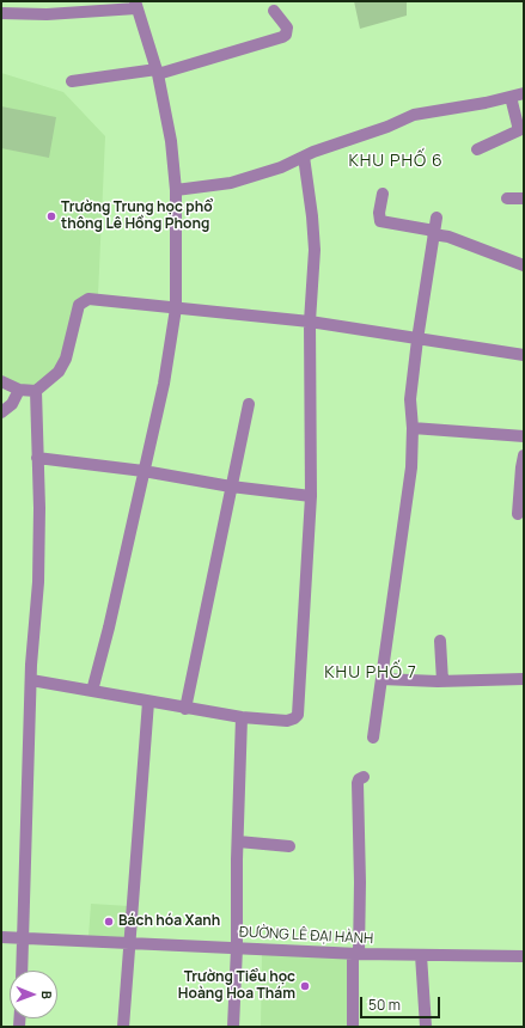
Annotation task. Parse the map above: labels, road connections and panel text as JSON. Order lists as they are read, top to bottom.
{
  "streets": {
    "street": ["ĐƯỜNG LÊ ĐẠI HÀNH"]
  },
  "districts": ["KHU PHỐ 6", "KHU PHỐ 7"],
  "places": ["Trường Trung học phổ thông Lê Hồng Phong", "Bách hóa Xanh", "Trường Tiểu học Hoàng Hoa Thám"],
  "scale_bar": "50 m",
  "north": "right"
}
